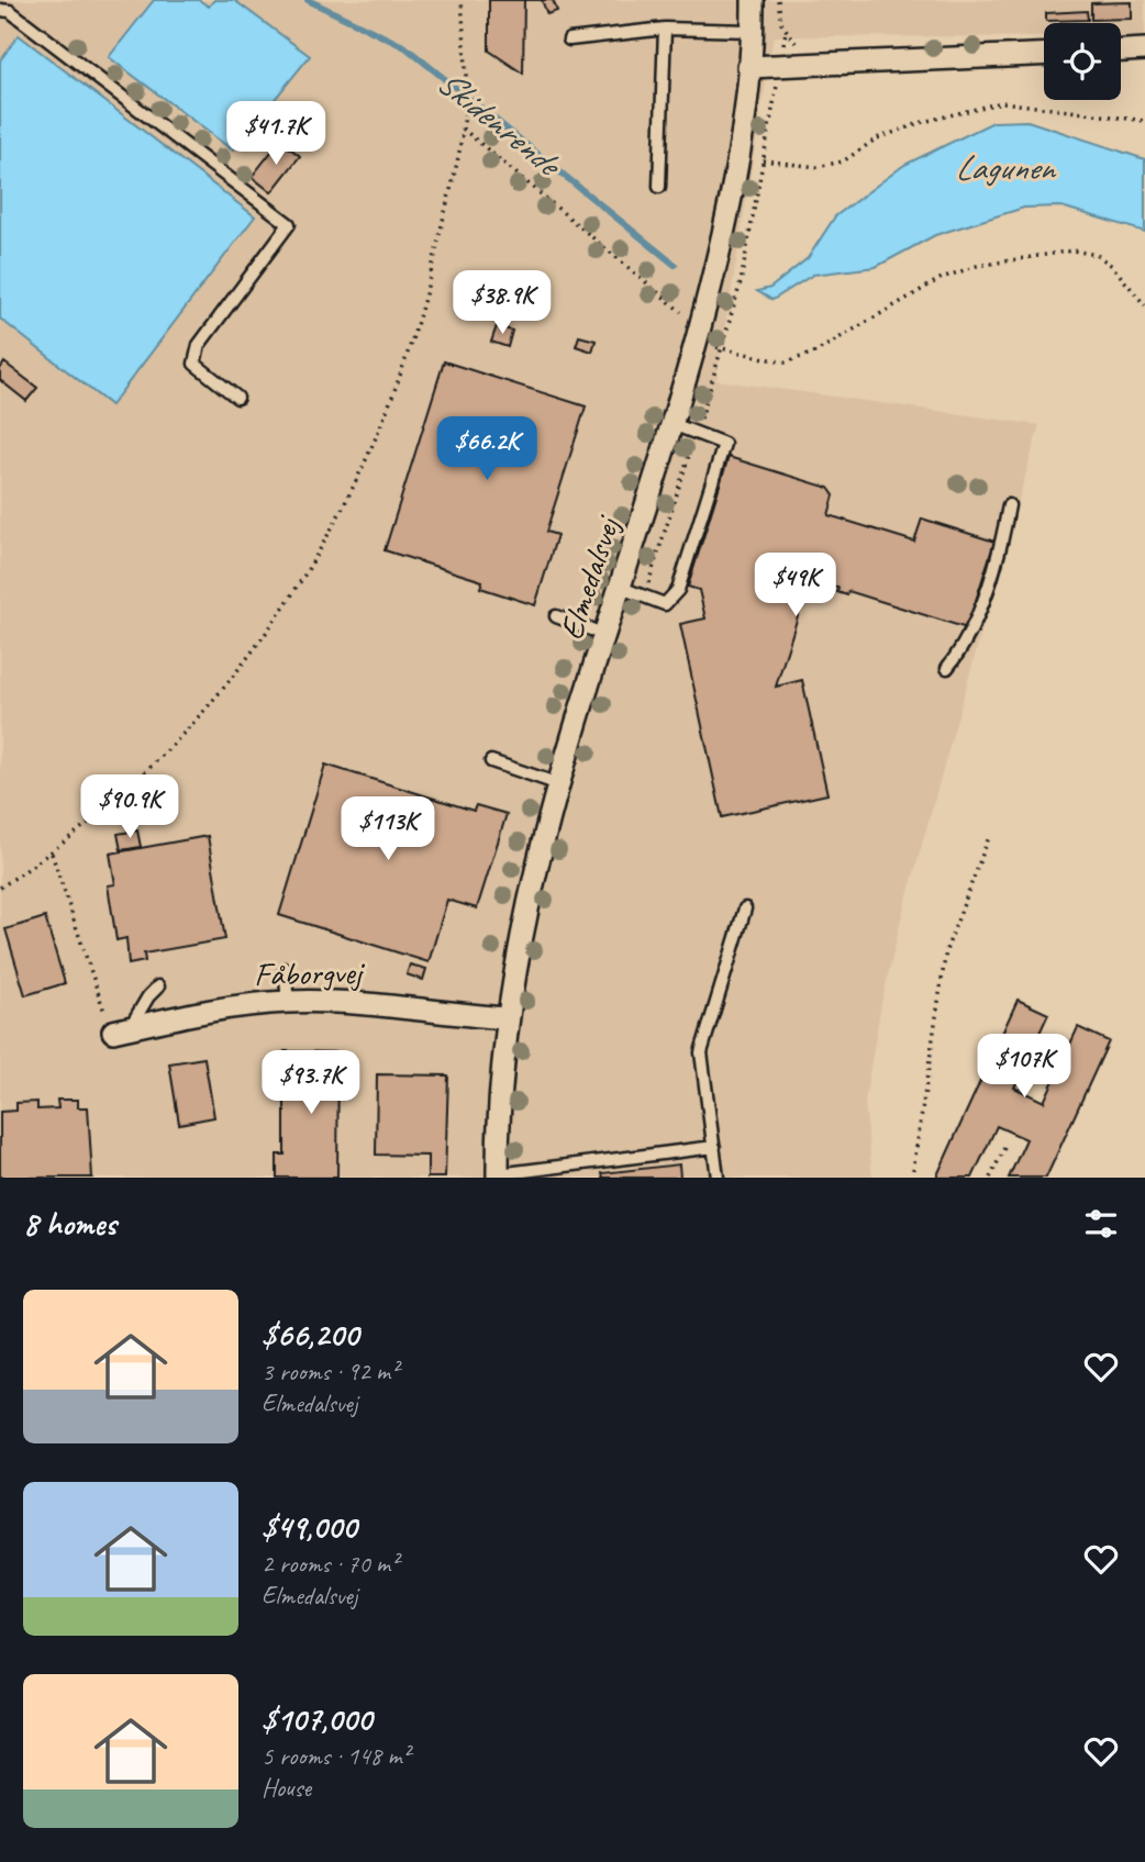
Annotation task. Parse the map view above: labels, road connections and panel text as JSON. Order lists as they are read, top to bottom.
{
  "streets": {
    "street": ["Elmedalsvej", "Fåborgvej"]
  },
  "crossings": [
    ["Elmedalsvej", "Fåborgvej"]
  ],
  "water": ["Skidenrende", "Lagunen"],
  "page": {
    "price": [
      "$41.7K",
      "$38.9K",
      "$66.2K",
      "$49K",
      "$90.9K",
      "$113K",
      "$107K",
      "$93.7K"
    ],
    "heading": "8 homes",
    "list": [
      {
        "name": "$66,200",
        "note": "3 rooms · 92 m² · Elmedalsvej"
      },
      {
        "name": "$49,000",
        "note": "2 rooms · 70 m² · Elmedalsvej"
      },
      {
        "name": "$107,000",
        "note": "5 rooms · 148 m² · House"
      }
    ]
  }
}
